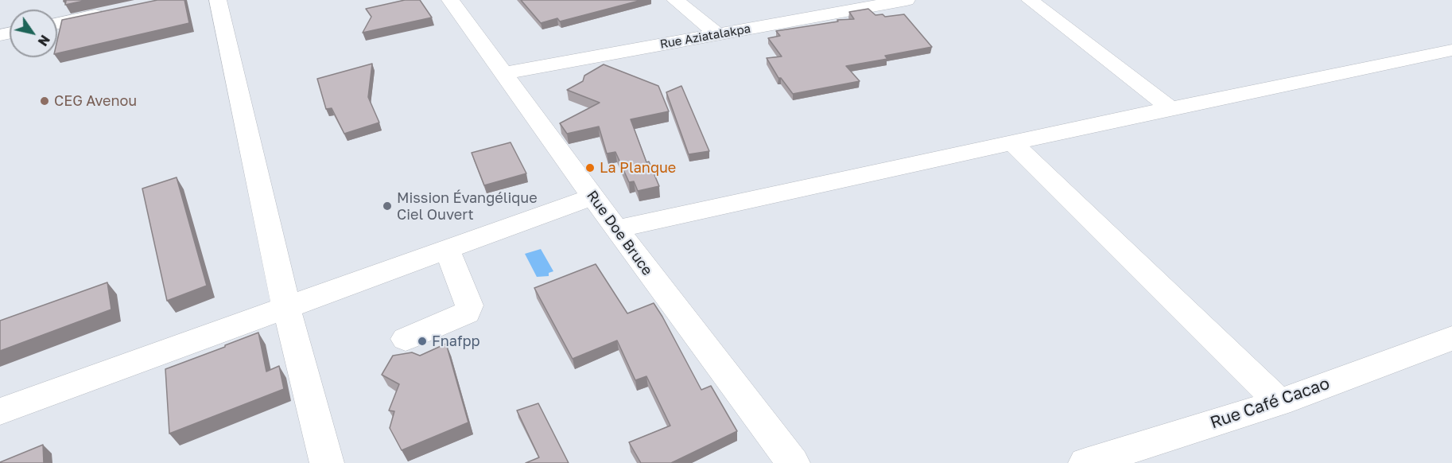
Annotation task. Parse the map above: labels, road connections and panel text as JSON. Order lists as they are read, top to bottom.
{
  "streets": {
    "street": ["Rue Aziatalakpa", "Rue Doe Bruce", "Rue Café Cacao"]
  },
  "crossings": [
    ["Rue Aziatalakpa", "Rue Doe Bruce"]
  ],
  "places": [
    "CEG Avenou",
    "La Planque",
    "Mission Évangélique Ciel Ouvert",
    "Fnafpp"
  ],
  "north": "bottom right"
}
